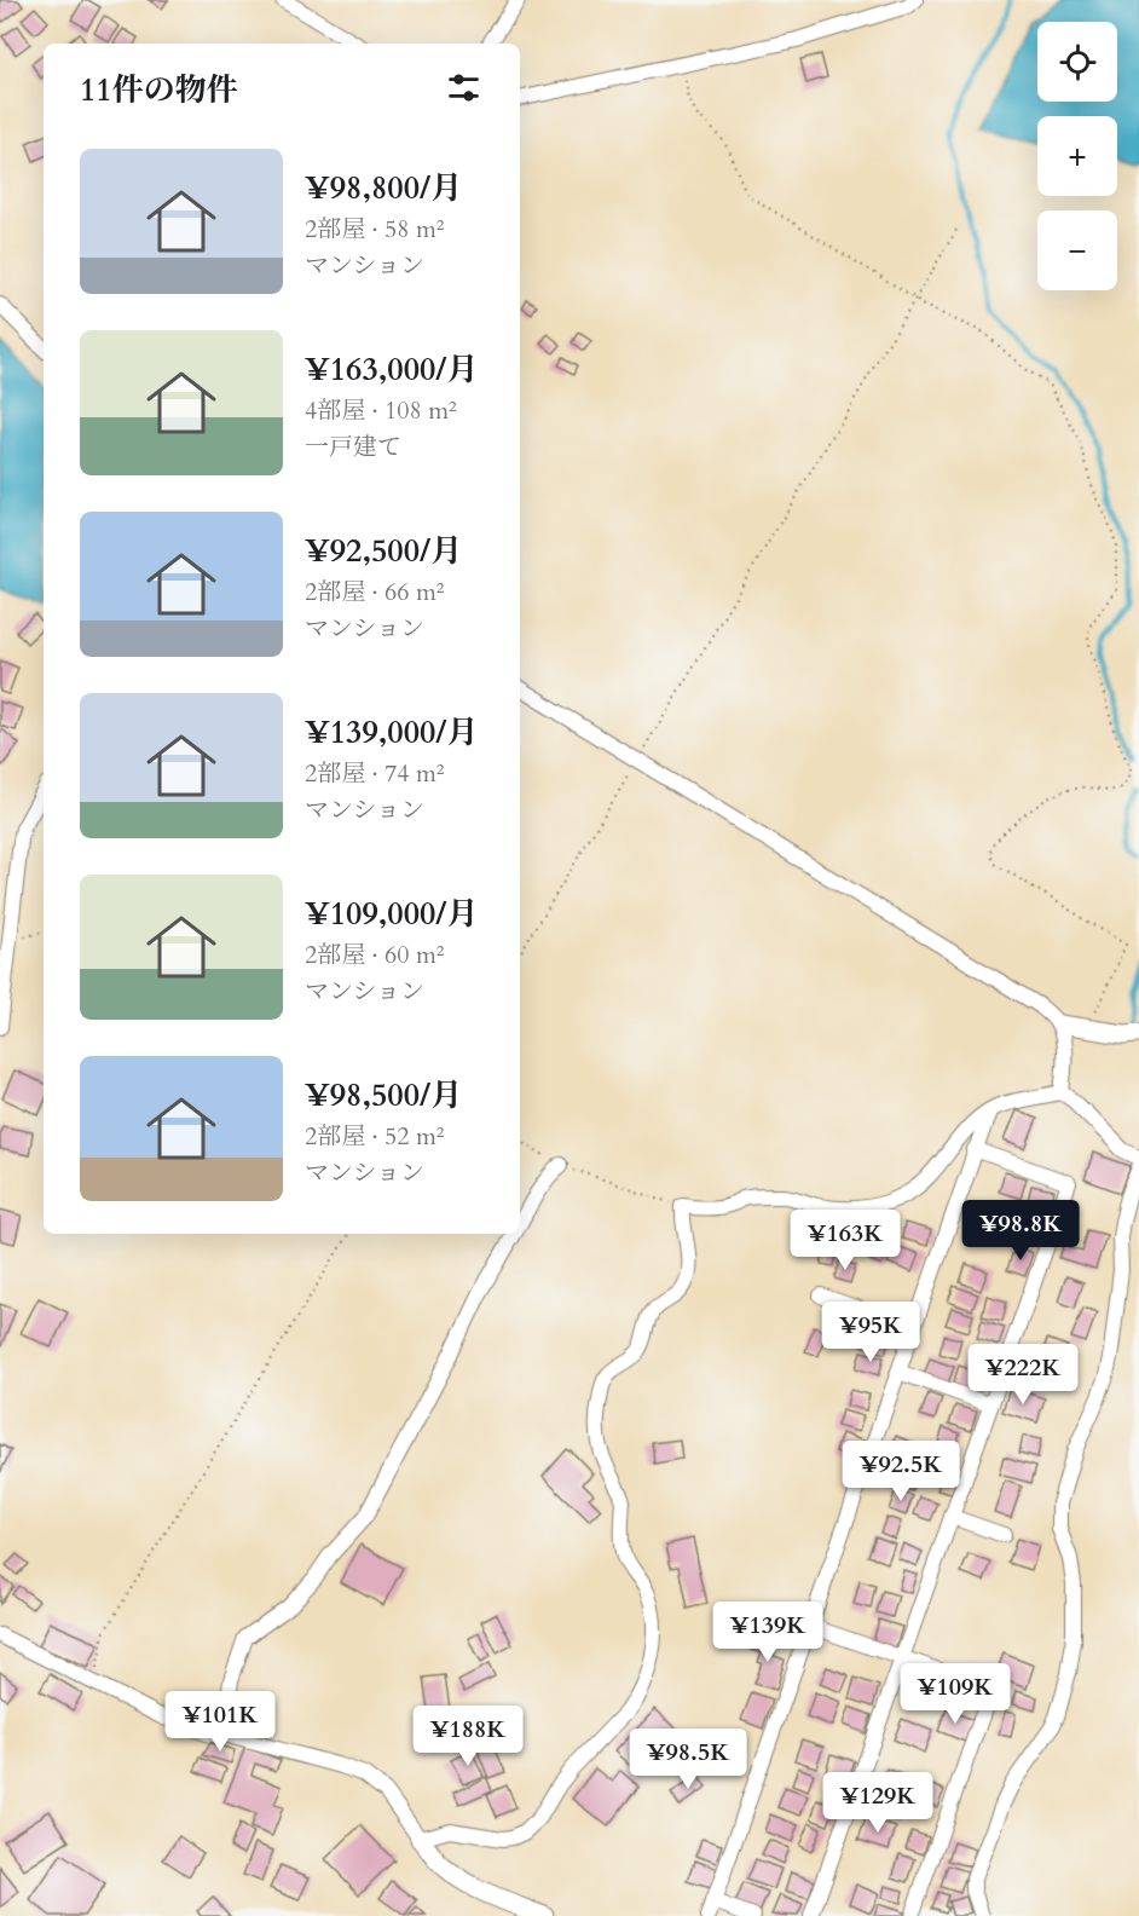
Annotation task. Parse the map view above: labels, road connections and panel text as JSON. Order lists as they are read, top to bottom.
{
  "page": {
    "map_buttons": ["+", "−"],
    "heading": "11件の物件",
    "list": [
      {
        "name": "¥98,800/月",
        "note": "2部屋 · 58 m² · マンション"
      },
      {
        "name": "¥163,000/月",
        "note": "4部屋 · 108 m² · 一戸建て"
      },
      {
        "name": "¥92,500/月",
        "note": "2部屋 · 66 m² · マンション"
      },
      {
        "name": "¥139,000/月",
        "note": "2部屋 · 74 m² · マンション"
      },
      {
        "name": "¥109,000/月",
        "note": "2部屋 · 60 m² · マンション"
      },
      {
        "name": "¥98,500/月",
        "note": "2部屋 · 52 m² · マンション"
      }
    ],
    "price": [
      "¥98.8K",
      "¥163K",
      "¥95K",
      "¥222K",
      "¥92.5K",
      "¥139K",
      "¥109K",
      "¥101K",
      "¥188K",
      "¥98.5K",
      "¥129K"
    ]
  }
}
